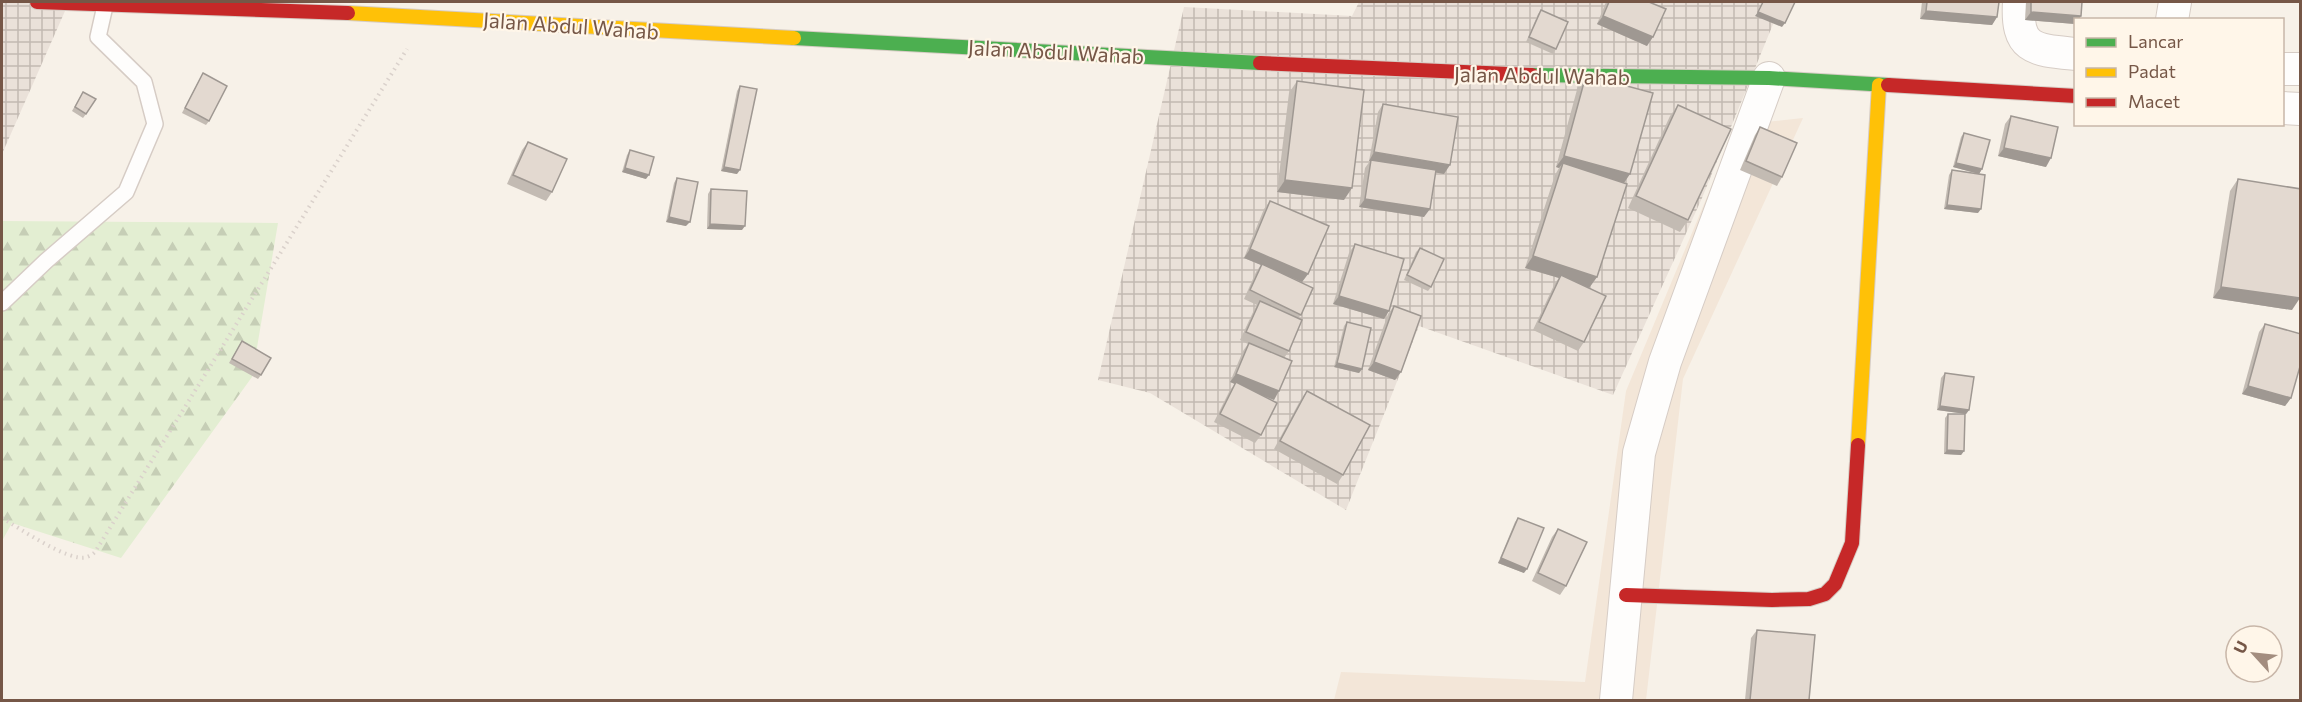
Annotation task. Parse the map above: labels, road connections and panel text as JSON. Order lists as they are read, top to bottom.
{
  "streets": {
    "street": ["Jalan Abdul Wahab"]
  },
  "legend": ["Lancar", "Padat", "Macet"],
  "north": "top left"
}
